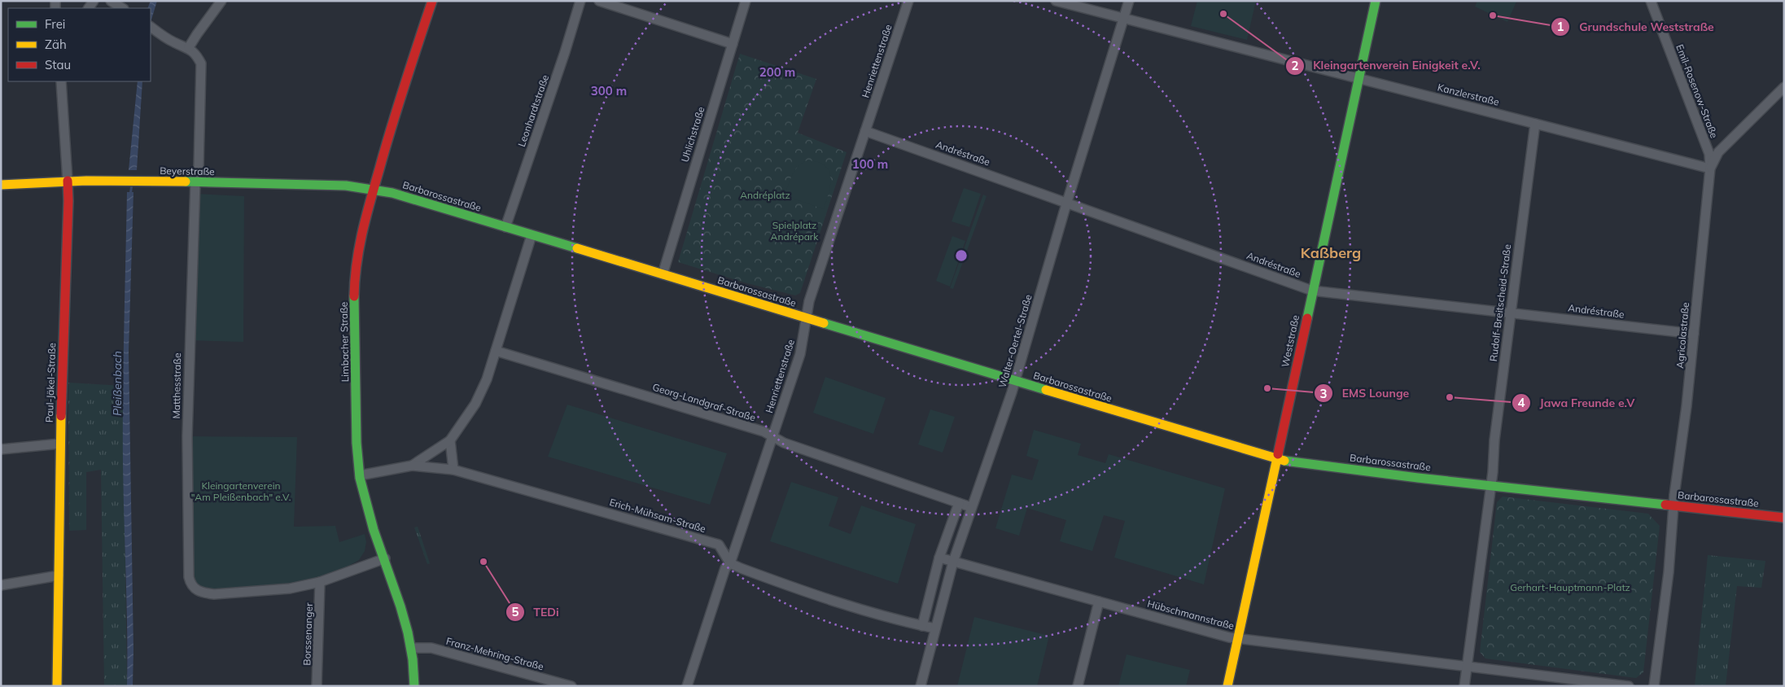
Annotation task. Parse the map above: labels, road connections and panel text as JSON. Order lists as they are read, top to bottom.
{
  "streets": {
    "street": [
      "Henriettenstraße",
      "Emil-Rosenow-Straße",
      "Kanzlerstraße",
      "Leonhardtstraße",
      "Uhlichstraße",
      "Andréstraße",
      "Beyerstraße",
      "Barbarossastraße",
      "Rudolf-Breitscheid-Straße",
      "Agricolastraße",
      "Walter-Oertel-Straße",
      "Weststraße",
      "Limbacher Straße",
      "Paul-Jäkel-Straße",
      "Matthesstraße",
      "Georg-Landgraf-Straße",
      "Erich-Mühsam-Straße",
      "Hübschmannstraße",
      "Borssenanger",
      "Franz-Mehring-Straße"
    ]
  },
  "crossings": [
    ["Henriettenstraße", "Andréstraße"],
    ["Henriettenstraße", "Barbarossastraße"],
    ["Henriettenstraße", "Georg-Landgraf-Straße"],
    ["Henriettenstraße", "Erich-Mühsam-Straße"],
    ["Emil-Rosenow-Straße", "Kanzlerstraße"],
    ["Emil-Rosenow-Straße", "Agricolastraße"],
    ["Kanzlerstraße", "Rudolf-Breitscheid-Straße"],
    ["Kanzlerstraße", "Agricolastraße"],
    ["Kanzlerstraße", "Walter-Oertel-Straße"],
    ["Kanzlerstraße", "Weststraße"],
    ["Leonhardtstraße", "Barbarossastraße"],
    ["Uhlichstraße", "Barbarossastraße"],
    ["Andréstraße", "Rudolf-Breitscheid-Straße"],
    ["Andréstraße", "Agricolastraße"],
    ["Andréstraße", "Walter-Oertel-Straße"],
    ["Andréstraße", "Weststraße"],
    ["Beyerstraße", "Barbarossastraße"],
    ["Beyerstraße", "Limbacher Straße"],
    ["Beyerstraße", "Paul-Jäkel-Straße"],
    ["Beyerstraße", "Matthesstraße"],
    ["Barbarossastraße", "Rudolf-Breitscheid-Straße"],
    ["Barbarossastraße", "Agricolastraße"],
    ["Barbarossastraße", "Walter-Oertel-Straße"],
    ["Barbarossastraße", "Weststraße"],
    ["Barbarossastraße", "Limbacher Straße"],
    ["Walter-Oertel-Straße", "Georg-Landgraf-Straße"],
    ["Walter-Oertel-Straße", "Hübschmannstraße"],
    ["Weststraße", "Hübschmannstraße"],
    ["Limbacher Straße", "Matthesstraße"],
    ["Limbacher Straße", "Erich-Mühsam-Straße"],
    ["Limbacher Straße", "Franz-Mehring-Straße"],
    ["Matthesstraße", "Borssenanger"]
  ],
  "districts": ["Kaßberg"],
  "water": ["Pleißenbach"],
  "parks": [
    "Andréplatz",
    "Spielplatz Andrépark",
    "Kleingartenverein \"Am Pleißenbach\" e.V.",
    "Gerhart-Hauptmann-Platz"
  ],
  "places": [
    "Kleingartenverein Einigkeit e.V.",
    "Grundschule Weststraße",
    "EMS Lounge",
    "Jawa Freunde e.V",
    "TEDi"
  ],
  "legend": ["Frei", "Zäh", "Stau"],
  "rings": ["200 m", "300 m", "100 m"]
}
